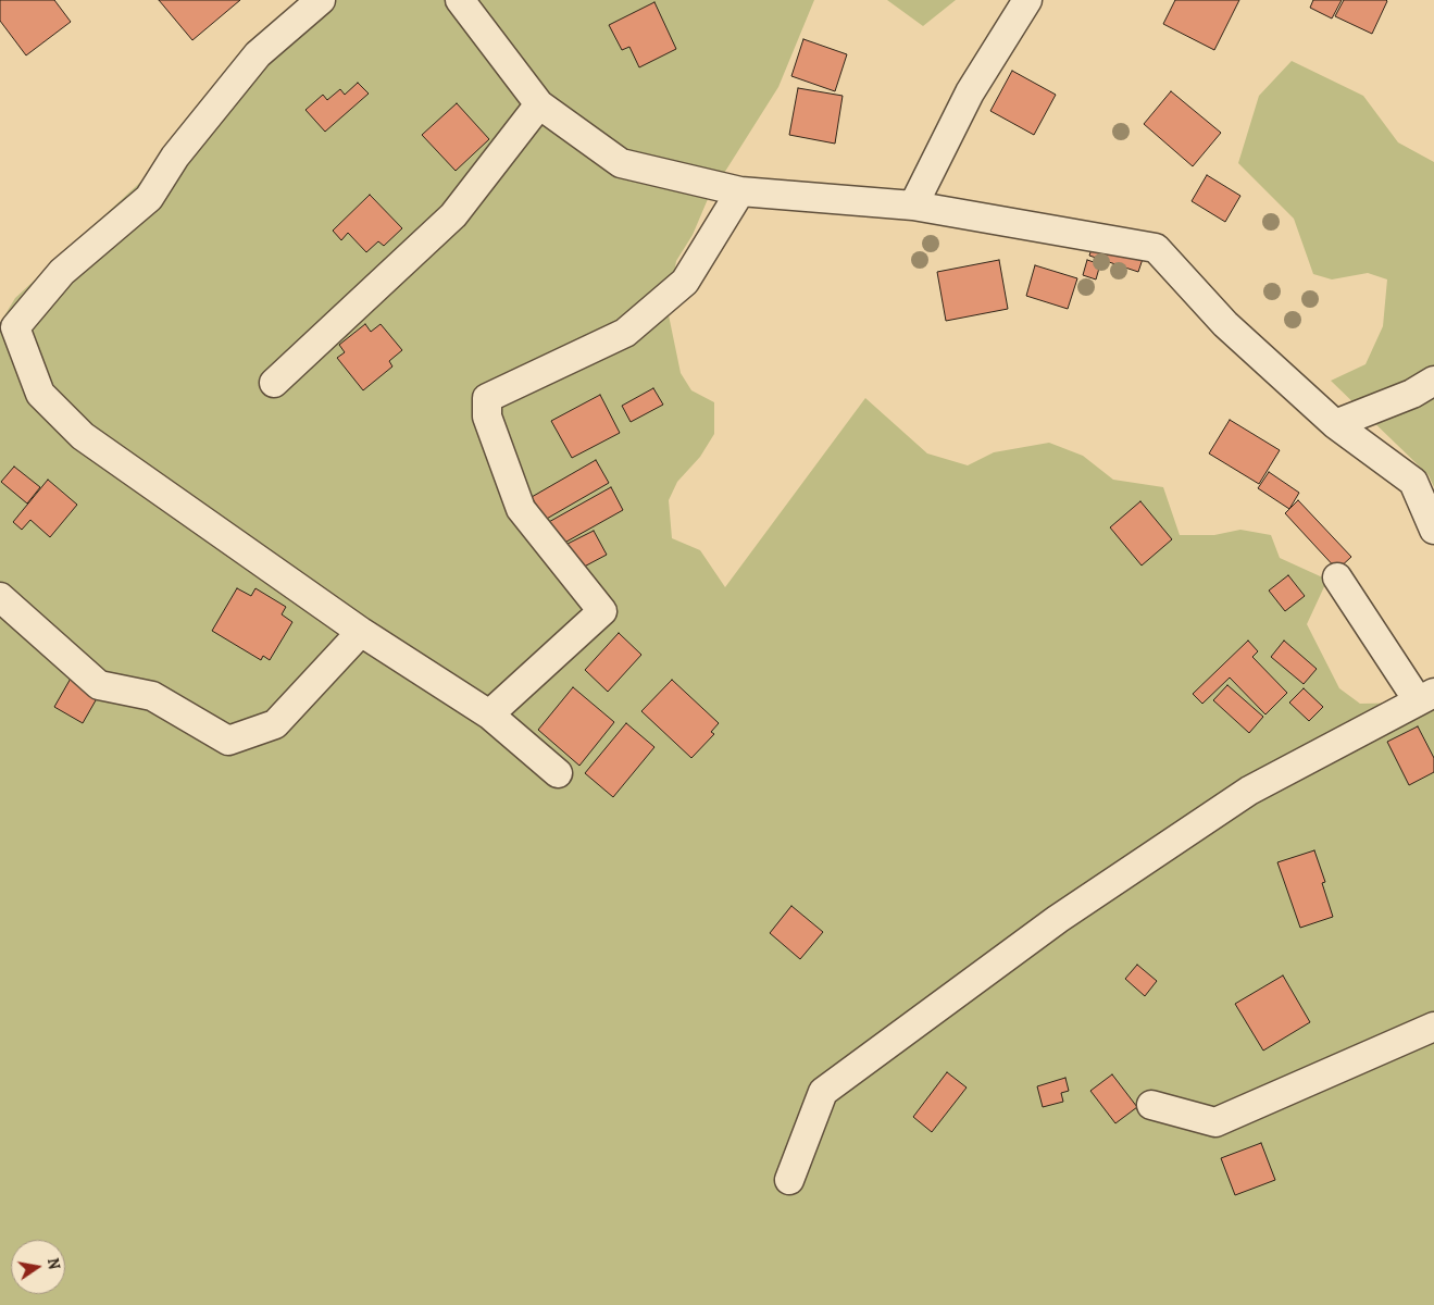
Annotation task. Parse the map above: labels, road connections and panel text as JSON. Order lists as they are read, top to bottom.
{
  "north": "right"
}
